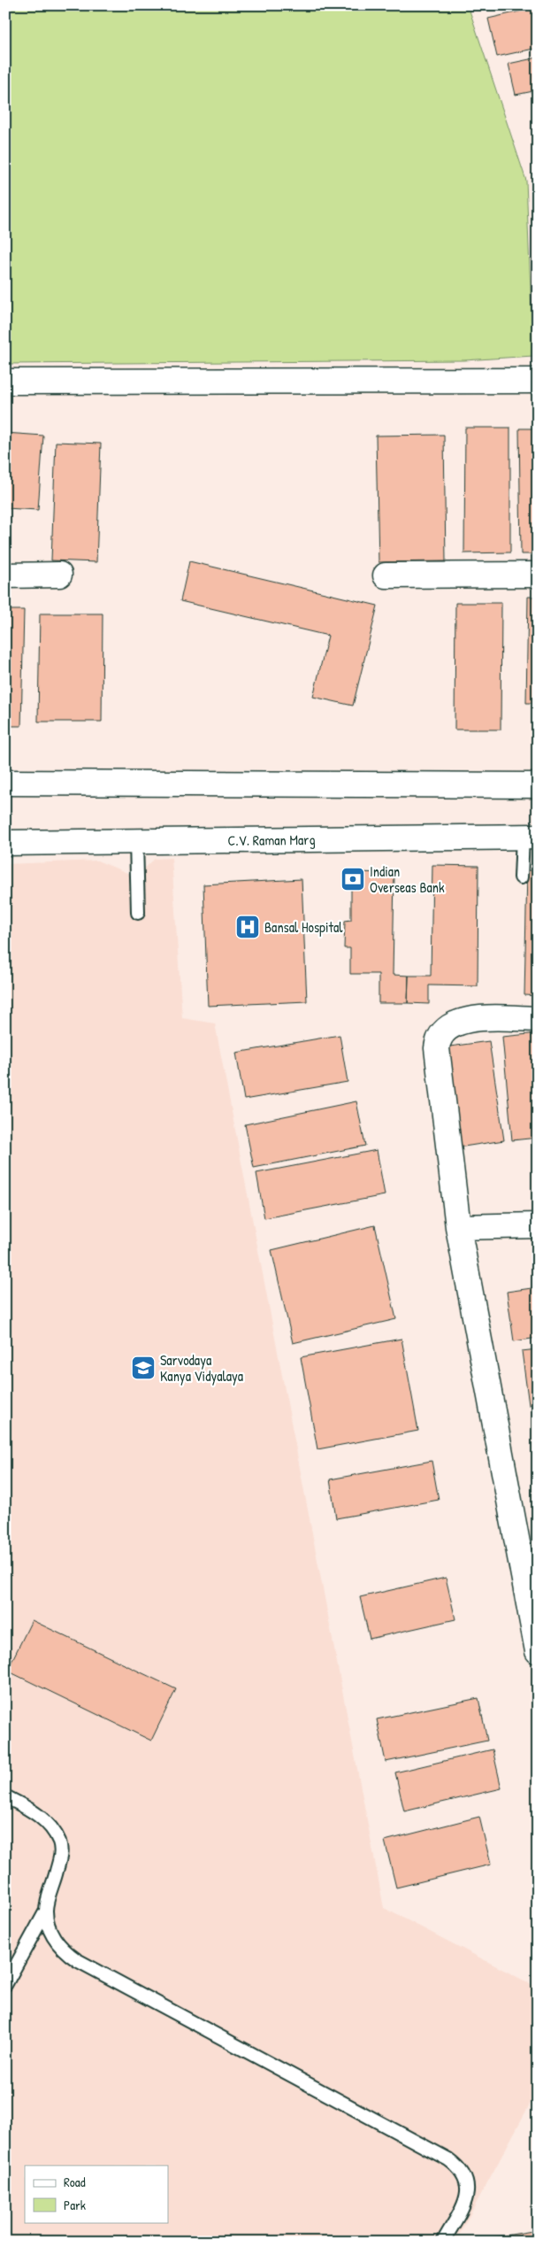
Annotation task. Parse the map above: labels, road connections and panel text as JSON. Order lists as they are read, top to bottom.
{
  "streets": {
    "street": ["C.V. Raman Marg"]
  },
  "places": {
    "bank": ["Indian Overseas Bank"],
    "hospital": ["Bansal Hospital"],
    "school or university": ["Sarvodaya Kanya Vidyalaya"]
  },
  "legend": ["Road", "Park"]
}
